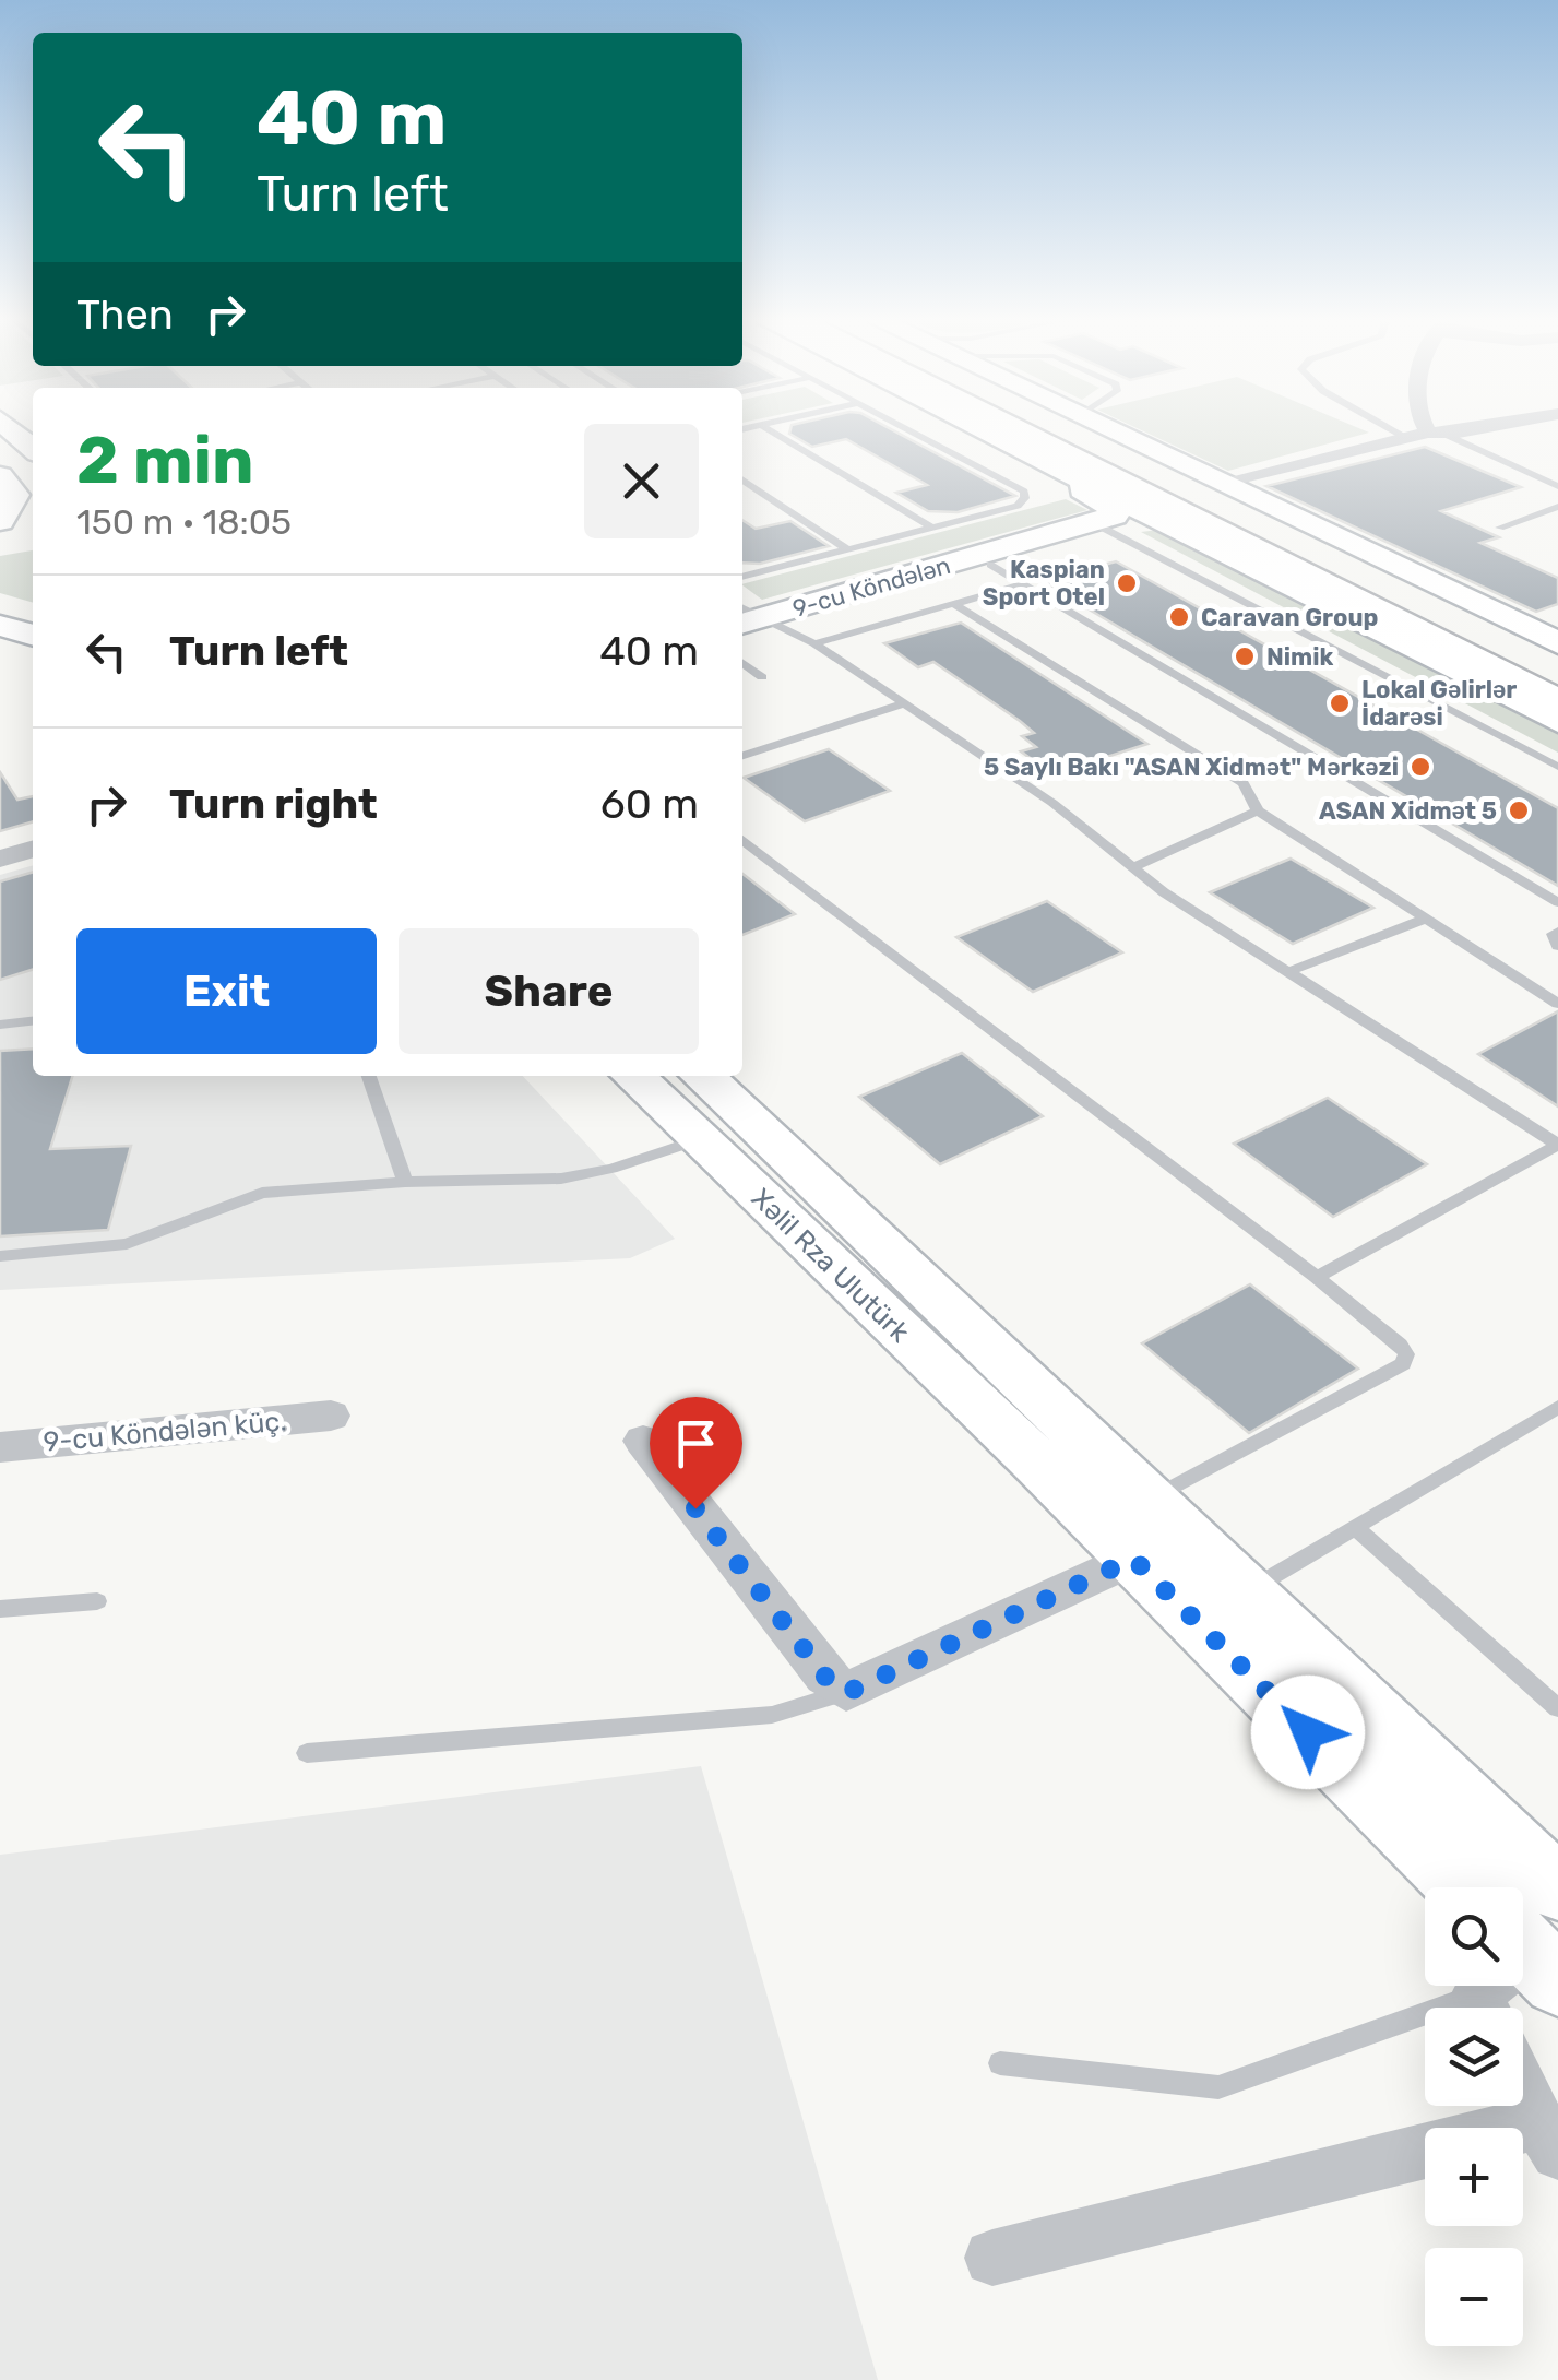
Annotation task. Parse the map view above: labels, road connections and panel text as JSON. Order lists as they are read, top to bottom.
{
  "streets": {
    "main road": ["9-cu Köndələn", "Xəlil Rza Ulutürk"],
    "street": ["9-cu Köndələn küç."]
  },
  "places": [
    "Kaspian Sport Otel",
    "Caravan Group",
    "Nimik",
    "Lokal Gəlirlər İdarəsi",
    "5 Saylı Bakı \"ASAN Xidmət\" Mərkəzi",
    "ASAN Xidmət 5"
  ],
  "page": {
    "turn": ["40 m", "Turn left"],
    "then": "Then",
    "heading": ["2 min", "150 m · 18:05"],
    "list": [
      {
        "name": "Turn left",
        "value": "40 m"
      },
      {
        "name": "Turn right",
        "value": "60 m"
      }
    ],
    "buttons": ["Exit", "Share"],
    "map_buttons": ["+", "−"]
  }
}
